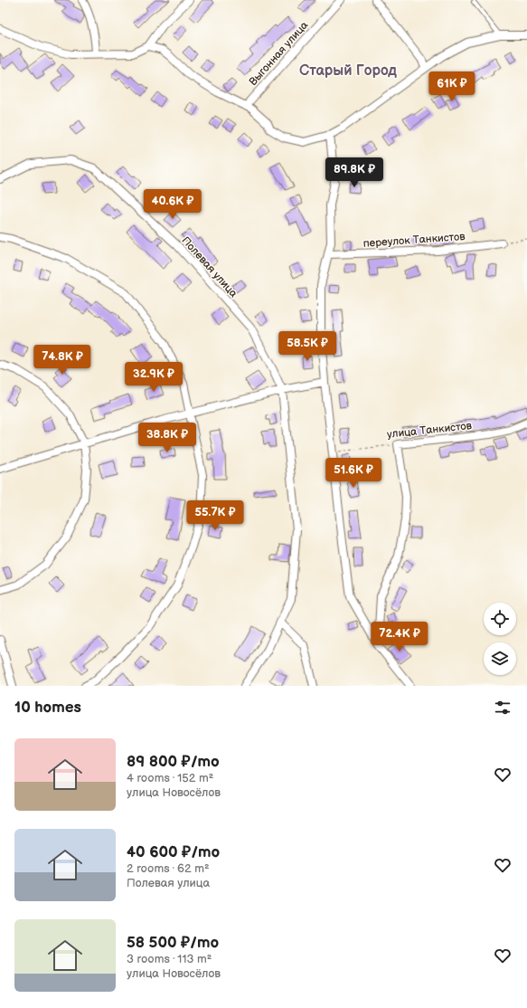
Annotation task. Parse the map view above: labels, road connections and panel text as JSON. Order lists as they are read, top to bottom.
{
  "streets": {
    "street": [
      "Выгонная улица",
      "переулок Танкистов",
      "Полевая улица",
      "улица Танкистов"
    ]
  },
  "districts": ["Старый Город"],
  "page": {
    "price": [
      "61K ₽",
      "89.8K ₽",
      "40.6K ₽",
      "58.5K ₽",
      "74.8K ₽",
      "32.9K ₽",
      "38.8K ₽",
      "51.6K ₽",
      "55.7K ₽",
      "72.4K ₽"
    ],
    "heading": "10 homes",
    "list": [
      {
        "name": "89 800 ₽/mo",
        "note": "4 rooms · 152 m² · улица Новосёлов"
      },
      {
        "name": "40 600 ₽/mo",
        "note": "2 rooms · 62 m² · Полевая улица"
      },
      {
        "name": "58 500 ₽/mo",
        "note": "3 rooms · 113 m² · улица Новосёлов"
      }
    ]
  }
}
